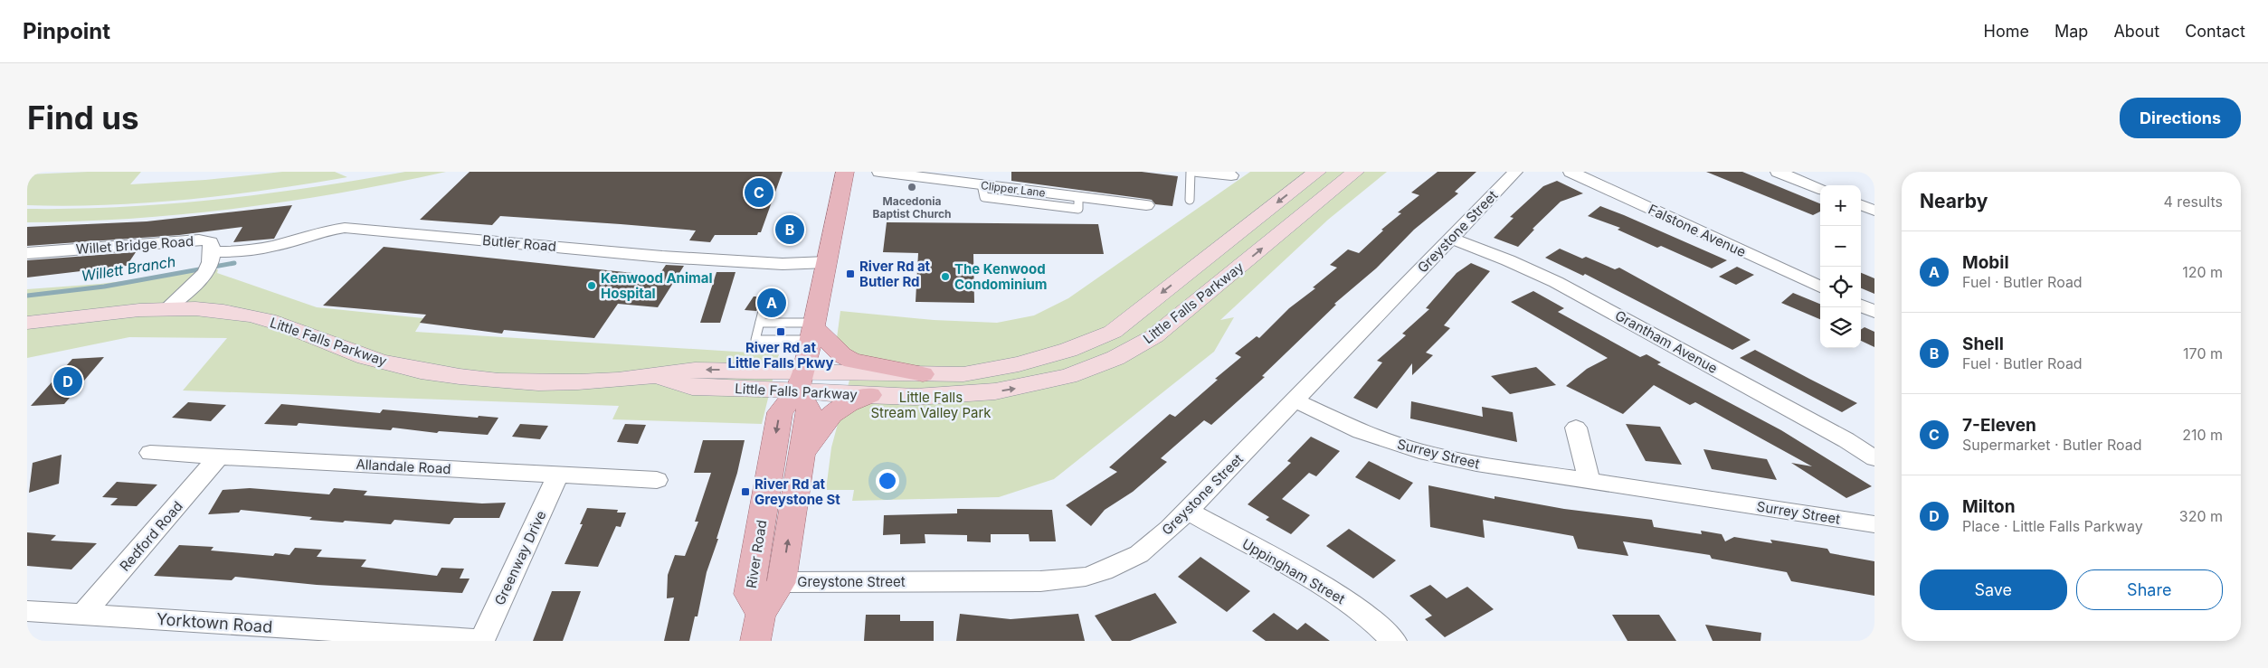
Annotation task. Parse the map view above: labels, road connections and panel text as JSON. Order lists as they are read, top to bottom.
{
  "streets": {
    "main road": ["Little Falls Parkway", "River Road"],
    "street": [
      "Clipper Lane",
      "Falstone Avenue",
      "Greystone Street",
      "Butler Road",
      "Willet Bridge Road",
      "Grantham Avenue",
      "Surrey Street",
      "Allandale Road",
      "Redford Road",
      "Greenway Drive",
      "Uppingham Street",
      "Yorktown Road"
    ]
  },
  "crossings": [
    ["Greystone Street", "Grantham Avenue"],
    ["Greystone Street", "Surrey Street"],
    ["Greystone Street", "River Road"],
    ["Greystone Street", "Uppingham Street"],
    ["Butler Road", "Willet Bridge Road"],
    ["Butler Road", "River Road"],
    ["Little Falls Parkway", "River Road"],
    ["Allandale Road", "Redford Road"],
    ["Allandale Road", "Greenway Drive"],
    ["Redford Road", "Yorktown Road"],
    ["Greenway Drive", "Yorktown Road"]
  ],
  "water": ["Willett Branch"],
  "parks": ["Little Falls Stream Valley Park"],
  "places": {
    "other": ["Macedonia Baptist Church", "The Kenwood Condominium", "Kenwood Animal Hospital"],
    "transit": ["River Rd at Butler Rd", "River Rd at Little Falls Pkwy", "River Rd at Greystone St"]
  },
  "page": {
    "header": "Pinpoint",
    "nav": [
      "Home",
      "Map",
      "About",
      "Contact"
    ],
    "buttons": [
      "Directions",
      ["Save", "Share"]
    ],
    "title": "Find us",
    "heading": ["Nearby", "4 results"],
    "pins": [
      "C",
      "B",
      "A",
      "D"
    ],
    "map_buttons": ["+", "−"],
    "list": [
      {
        "mark": "A",
        "name": "Mobil",
        "note": "Fuel · Butler Road",
        "value": "120 m"
      },
      {
        "mark": "B",
        "name": "Shell",
        "note": "Fuel · Butler Road",
        "value": "170 m"
      },
      {
        "mark": "C",
        "name": "7-Eleven",
        "note": "Supermarket · Butler Road",
        "value": "210 m"
      },
      {
        "mark": "D",
        "name": "Milton",
        "note": "Place · Little Falls Parkway",
        "value": "320 m"
      }
    ]
  }
}
